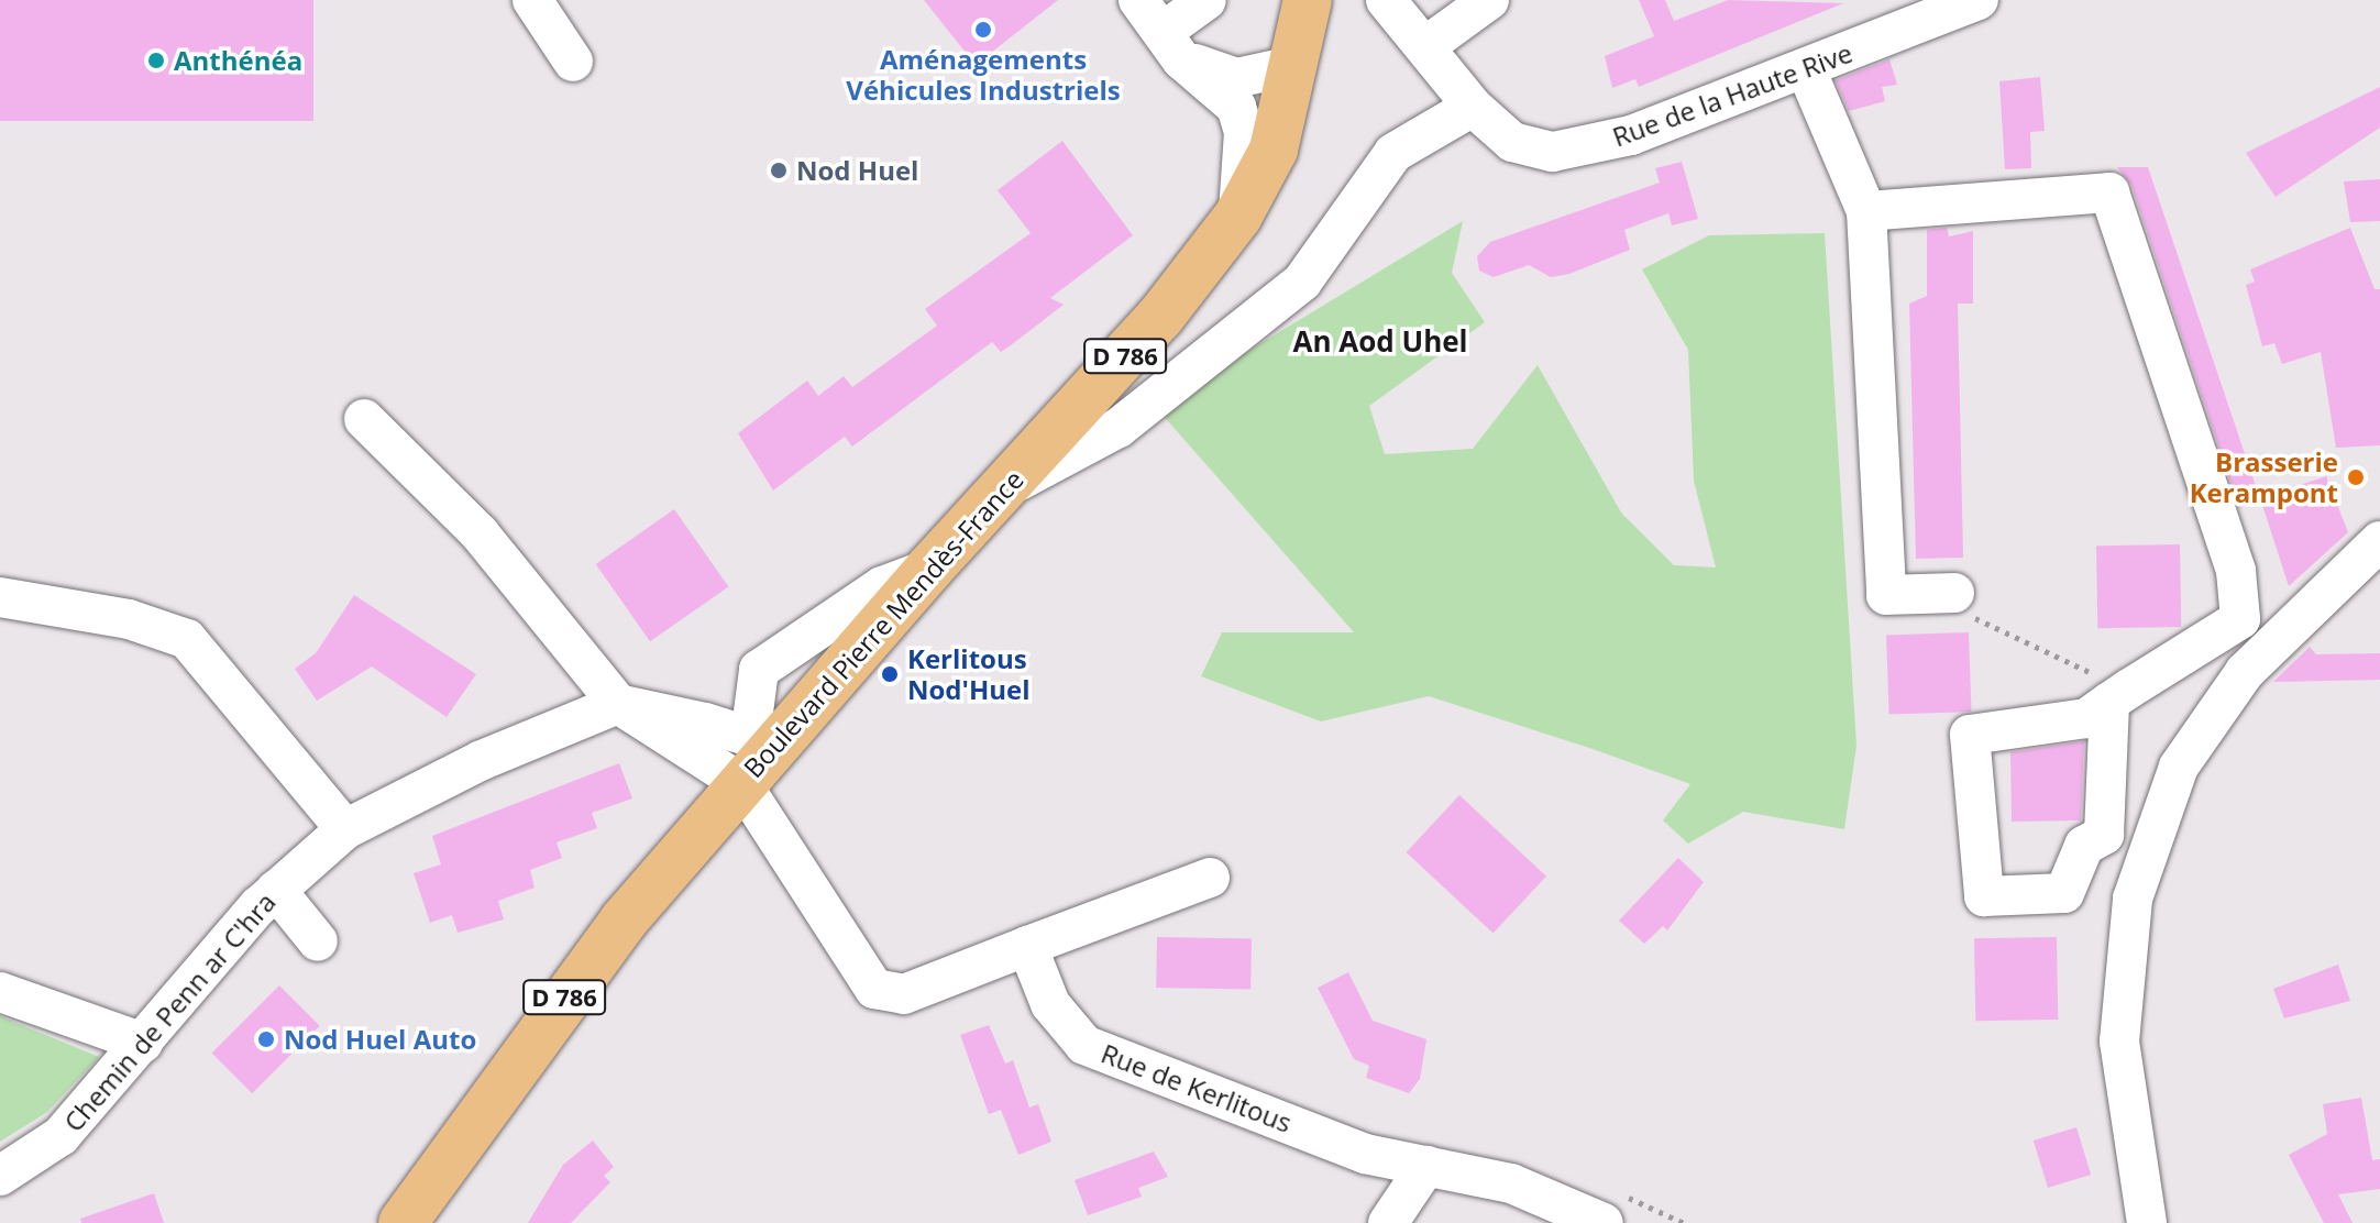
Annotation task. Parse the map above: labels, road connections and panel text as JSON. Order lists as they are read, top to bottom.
{
  "streets": {
    "main road": ["D 786", "Boulevard Pierre Mendès-France"],
    "street": ["Rue de la Haute Rive", "Chemin de Penn ar C'hra", "Rue de Kerlitous"]
  },
  "districts": ["An Aod Uhel"],
  "places": [
    "Aménagements Véhicules Industriels",
    "Anthénéa",
    "Nod Huel",
    "Brasserie Kerampont",
    "Kerlitous Nod'Huel",
    "Nod Huel Auto"
  ]
}
